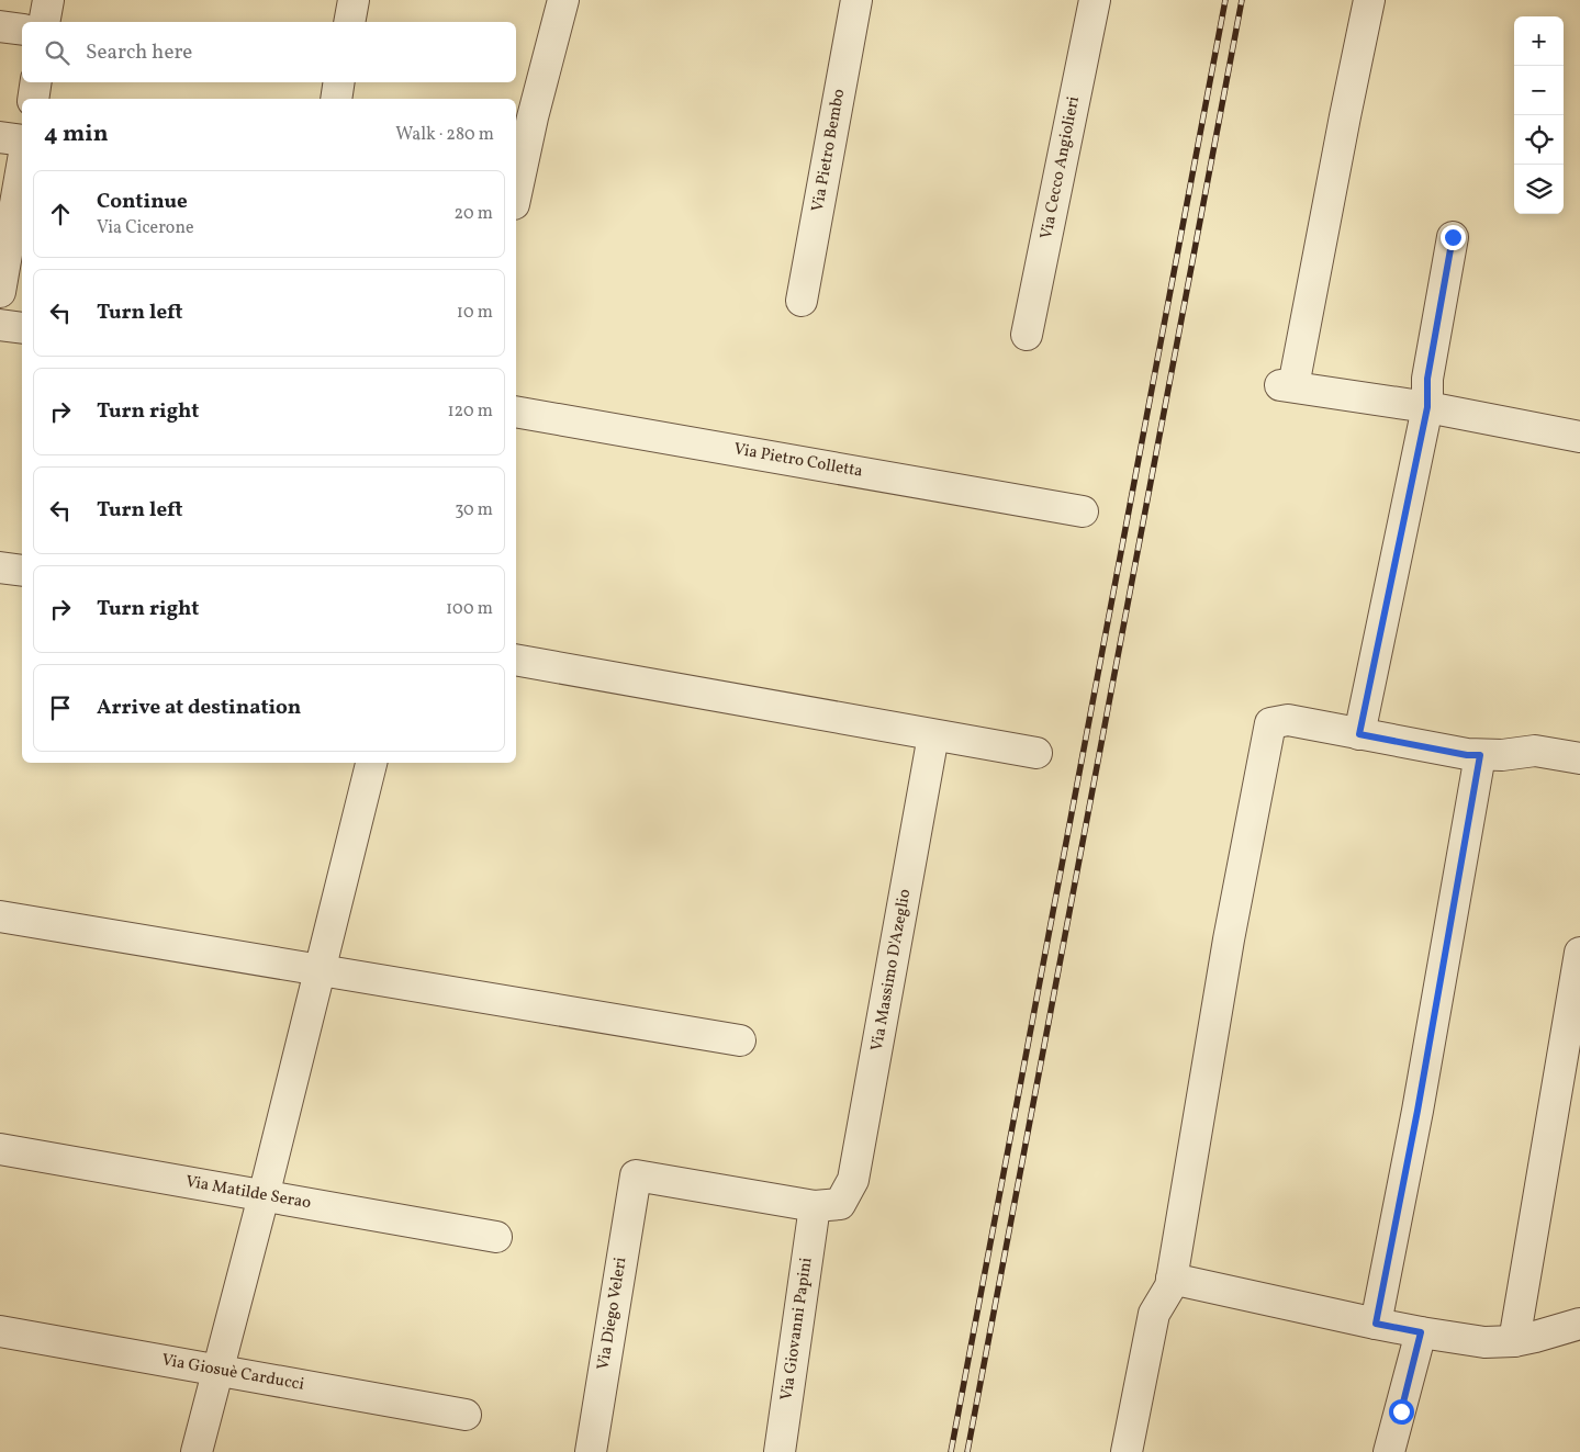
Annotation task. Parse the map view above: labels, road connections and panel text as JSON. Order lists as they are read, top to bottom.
{
  "streets": {
    "street": [
      "Via Pietro Bembo",
      "Via Cecco Angiolieri",
      "Via Pietro Colletta",
      "Via Massimo D'Azeglio",
      "Via Matilde Serao",
      "Via Diego Veleri",
      "Via Giovanni Papini",
      "Via Giosuè Carducci"
    ]
  },
  "crossings": [
    ["Via Massimo D'Azeglio", "Via Diego Veleri"],
    ["Via Massimo D'Azeglio", "Via Giovanni Papini"],
    ["Via Diego Veleri", "Via Giovanni Papini"]
  ],
  "page": {
    "map_buttons": ["+", "−"],
    "search": "Search here",
    "heading": ["4 min", "Walk · 280 m"],
    "list": [
      ["Continue", "Via Cicerone", "20 m"],
      ["Turn left", "10 m"],
      ["Turn right", "120 m"],
      ["Turn left", "30 m"],
      ["Turn right", "100 m"],
      "Arrive at destination"
    ]
  }
}
